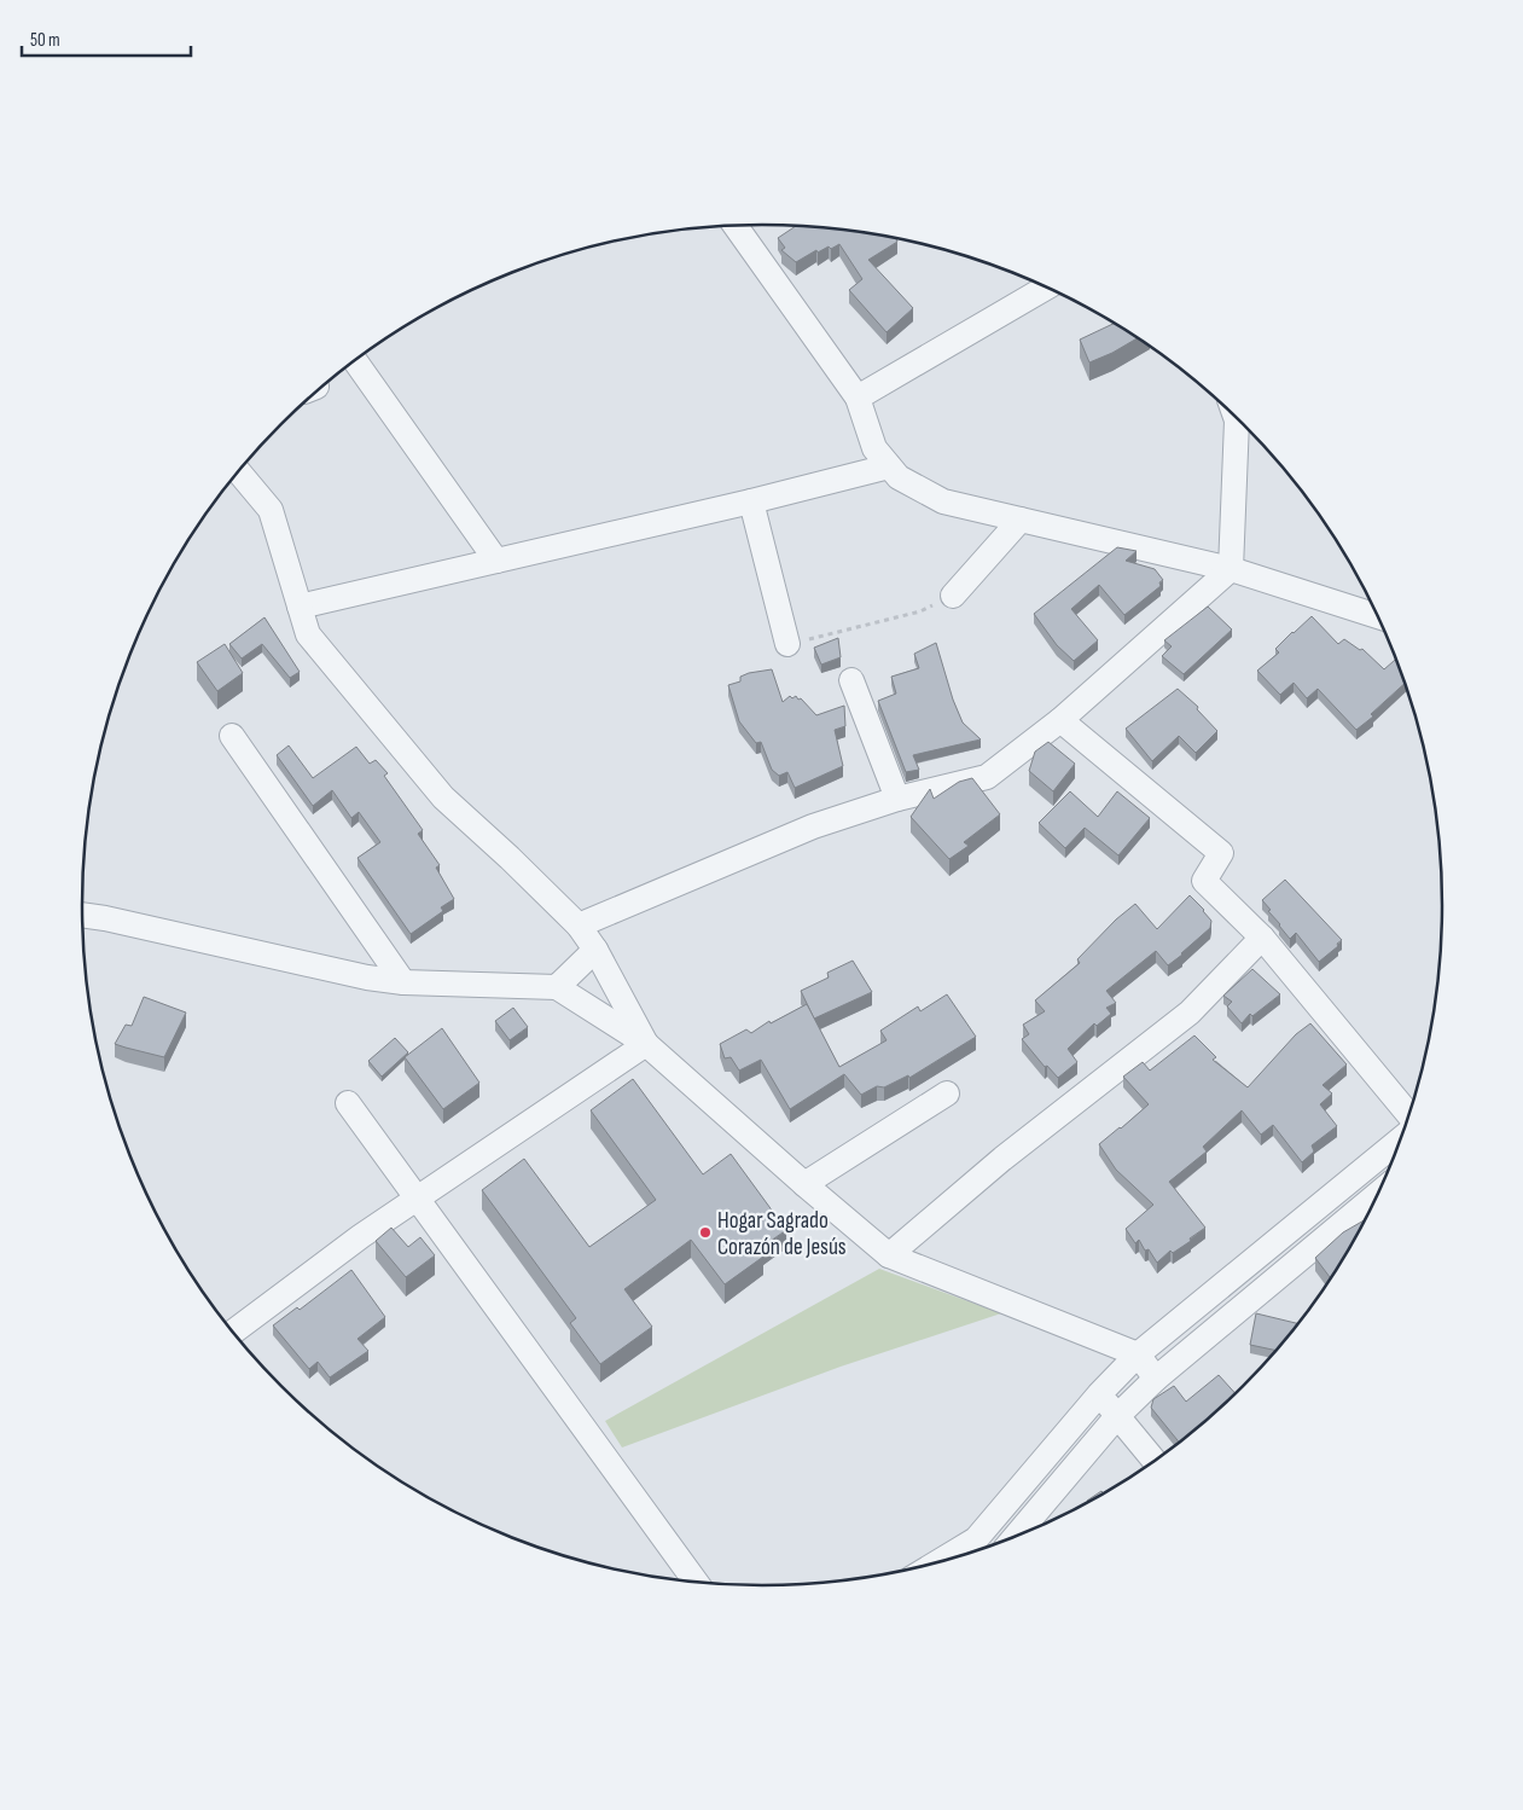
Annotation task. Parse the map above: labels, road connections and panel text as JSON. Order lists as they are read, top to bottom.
{
  "places": ["Hogar Sagrado Corazón de Jesús"],
  "scale_bar": "50 m"
}
